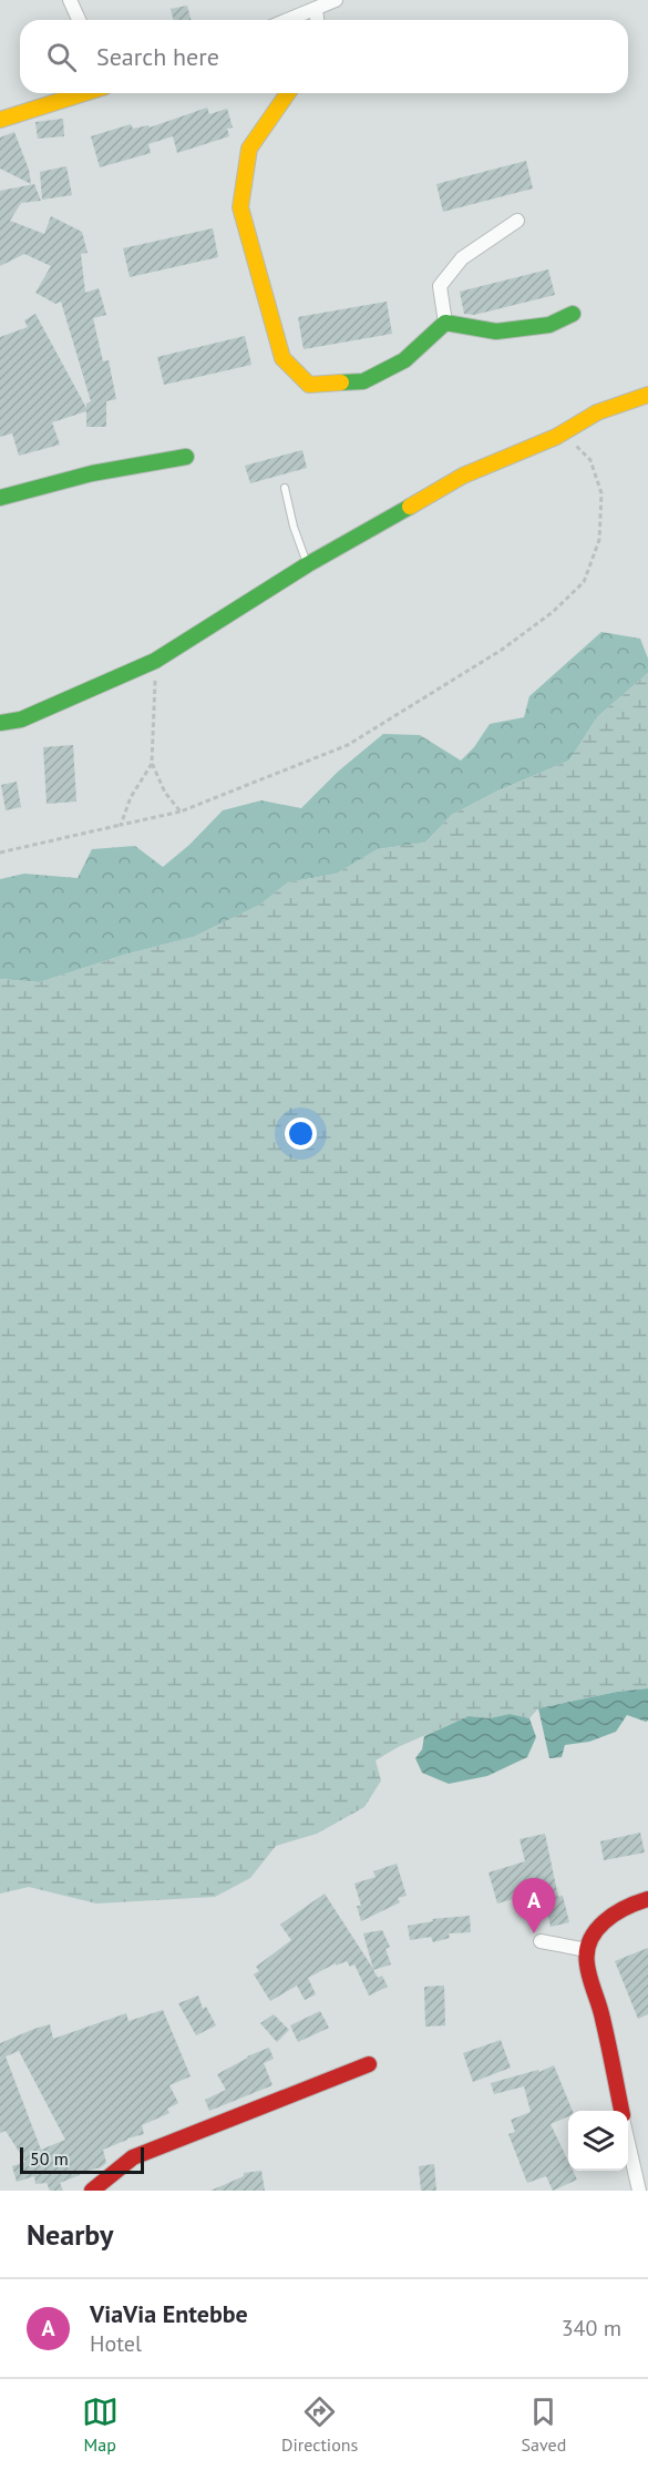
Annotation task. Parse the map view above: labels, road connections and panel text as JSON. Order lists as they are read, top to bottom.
{
  "scale_bar": "50 m",
  "page": {
    "search": "Search here",
    "pins": "A",
    "scale": "50 m",
    "heading": "Nearby",
    "list": [
      {
        "mark": "A",
        "name": "ViaVia Entebbe",
        "note": "Hotel",
        "value": "340 m"
      }
    ],
    "nav": ["Map", "Directions", "Saved"]
  }
}
